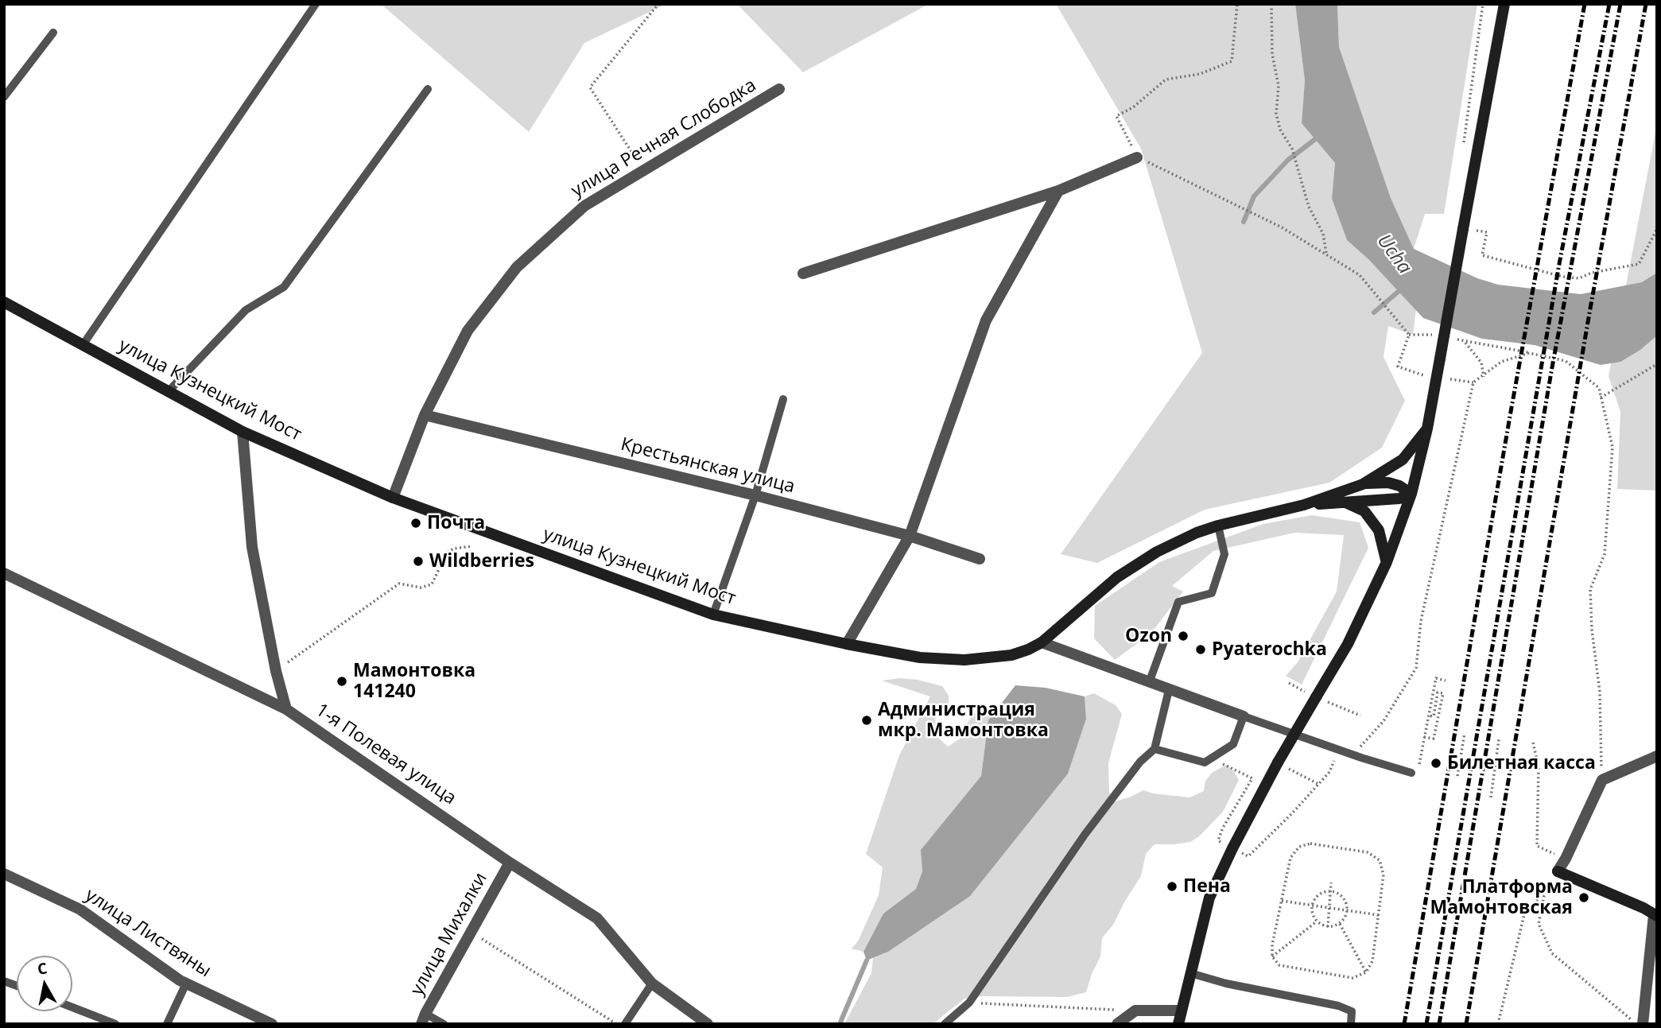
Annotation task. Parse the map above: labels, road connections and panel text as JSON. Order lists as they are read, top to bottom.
{
  "streets": {
    "street": [
      "улица Речная Слободка",
      "улица Кузнецкий Мост",
      "Крестьянская улица",
      "1-я Полевая улица",
      "улица Листвяны",
      "улица Михалки"
    ]
  },
  "crossings": [
    ["улица Речная Слободка", "улица Кузнецкий Мост"],
    ["улица Речная Слободка", "Крестьянская улица"],
    ["1-я Полевая улица", "улица Михалки"]
  ],
  "water": ["Ucha"],
  "places": [
    "Почта",
    "Wildberries",
    "Ozon",
    "Pyaterochka",
    "Мамонтовка 141240",
    "Администрация мкр. Мамонтовка",
    "Билетная касса",
    "Пена",
    "Платформа Мамонтовская"
  ],
  "north": "top"
}
